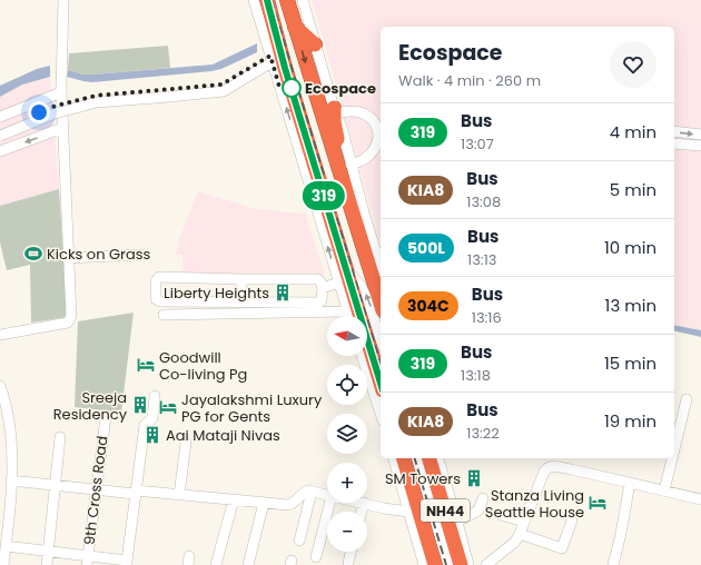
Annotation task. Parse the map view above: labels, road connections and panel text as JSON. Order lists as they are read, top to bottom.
{
  "streets": {
    "highway": ["NH44"],
    "street": ["9th Cross Road"]
  },
  "places": {
    "other": ["Ecospace"],
    "sports": ["Kicks on Grass"],
    "building": [
      "Liberty Heights",
      "Sreeja Residency",
      "Aai Mataji Nivas",
      "SM Towers"
    ],
    "hotel": ["Goodwill Co-living Pg", "Jayalakshmi Luxury PG for Gents", "Stanza Living Seattle House"]
  },
  "lines": ["bus line 319"],
  "north": "left",
  "page": {
    "on_map": "319",
    "heading": ["Ecospace", "Walk · 4 min · 260 m"],
    "list": [
      {
        "mark": "319",
        "name": "Bus",
        "note": "13:07",
        "value": "4 min"
      },
      {
        "mark": "KIA8",
        "name": "Bus",
        "note": "13:08",
        "value": "5 min"
      },
      {
        "mark": "500L",
        "name": "Bus",
        "note": "13:13",
        "value": "10 min"
      },
      {
        "mark": "304C",
        "name": "Bus",
        "note": "13:16",
        "value": "13 min"
      },
      {
        "mark": "319",
        "name": "Bus",
        "note": "13:18",
        "value": "15 min"
      },
      {
        "mark": "KIA8",
        "name": "Bus",
        "note": "13:22",
        "value": "19 min"
      }
    ],
    "map_buttons": ["+", "−"]
  }
}
